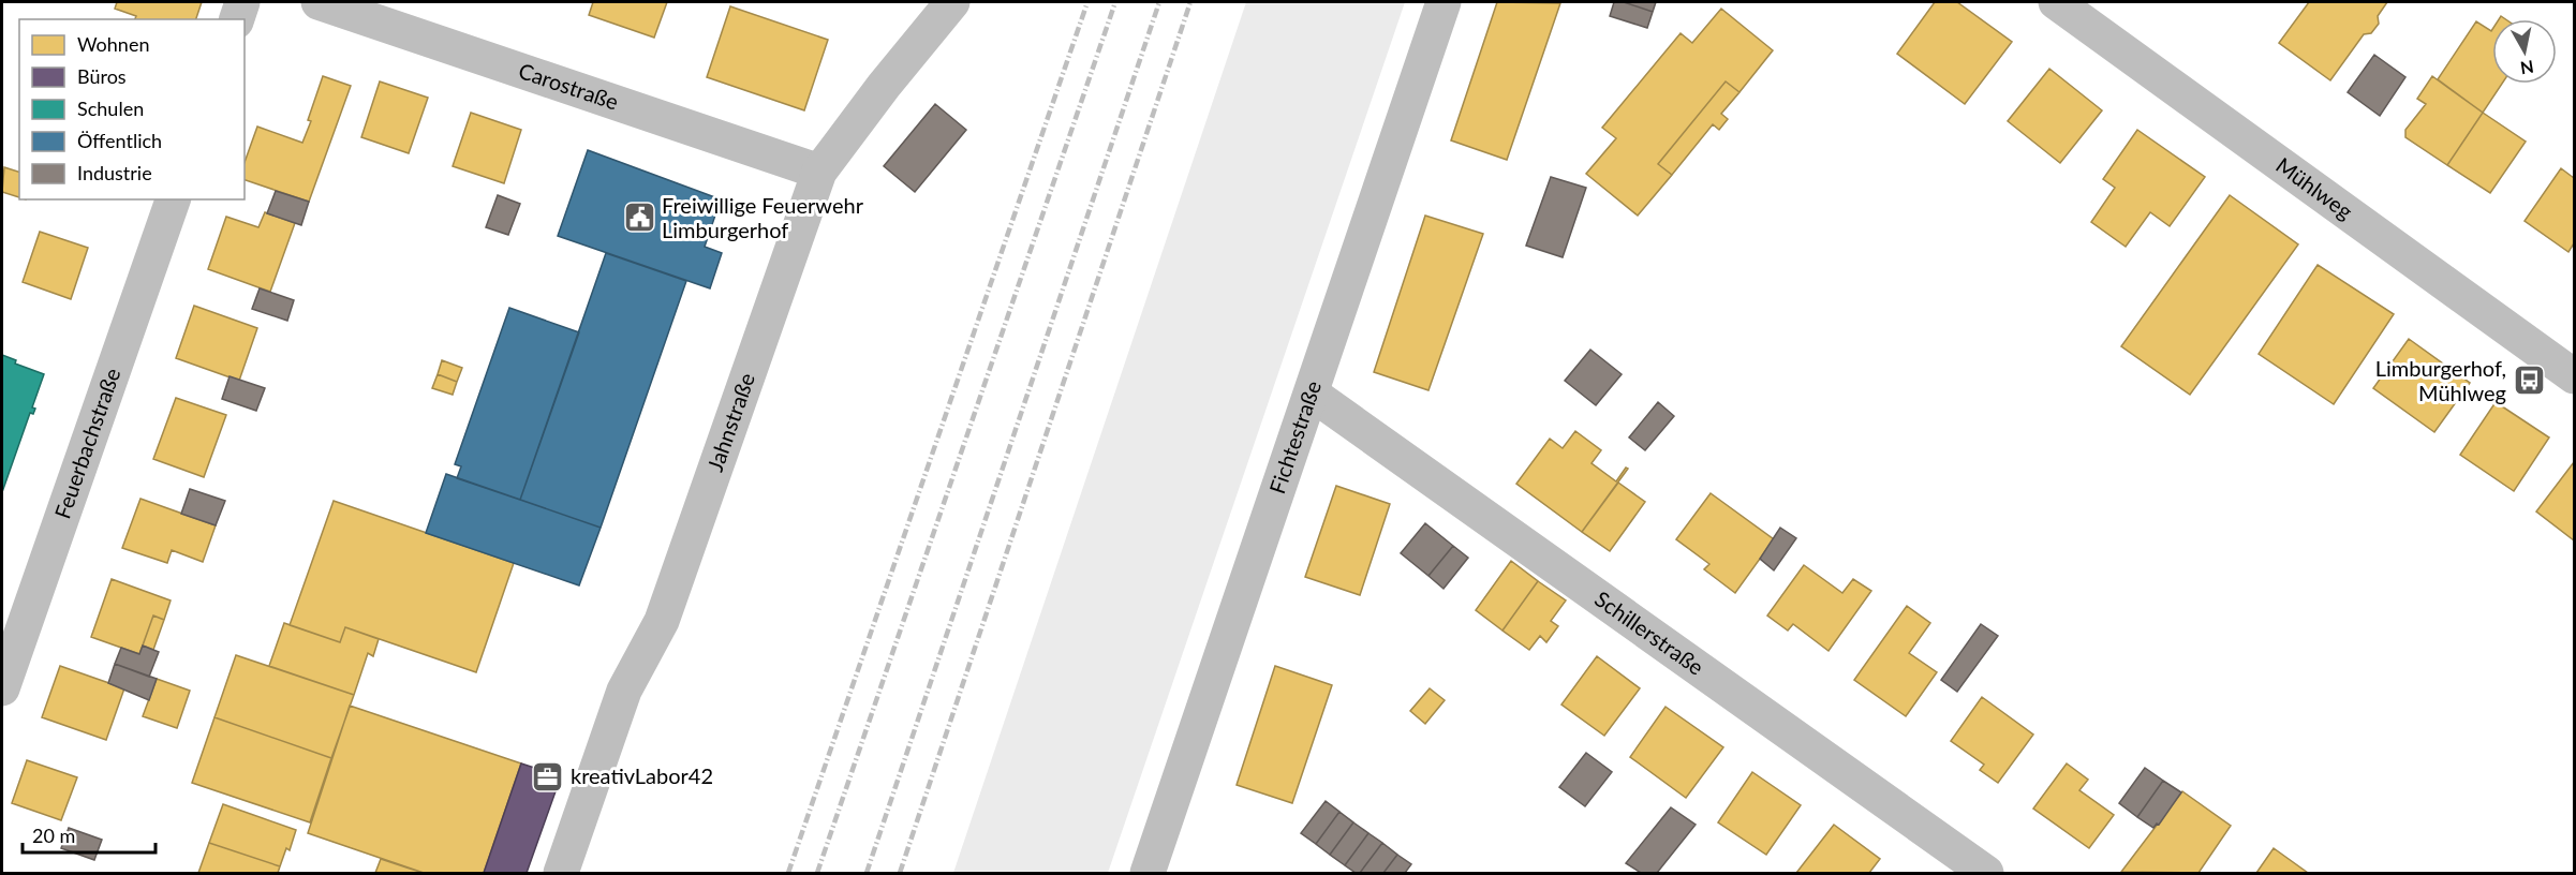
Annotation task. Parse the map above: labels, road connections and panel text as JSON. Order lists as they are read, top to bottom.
{
  "streets": {
    "street": [
      "Carostraße",
      "Mühlweg",
      "Jahnstraße",
      "Fichtestraße",
      "Feuerbachstraße",
      "Schillerstraße"
    ]
  },
  "crossings": [
    ["Carostraße", "Jahnstraße"],
    ["Fichtestraße", "Schillerstraße"]
  ],
  "places": {
    "public building": ["Freiwillige Feuerwehr Limburgerhof"],
    "bus stop": ["Limburgerhof, Mühlweg"],
    "office": ["kreativLabor42"]
  },
  "legend": [
    "Wohnen",
    "Büros",
    "Schulen",
    "Öffentlich",
    "Industrie"
  ],
  "scale_bar": "20 m",
  "north": "bottom"
}
